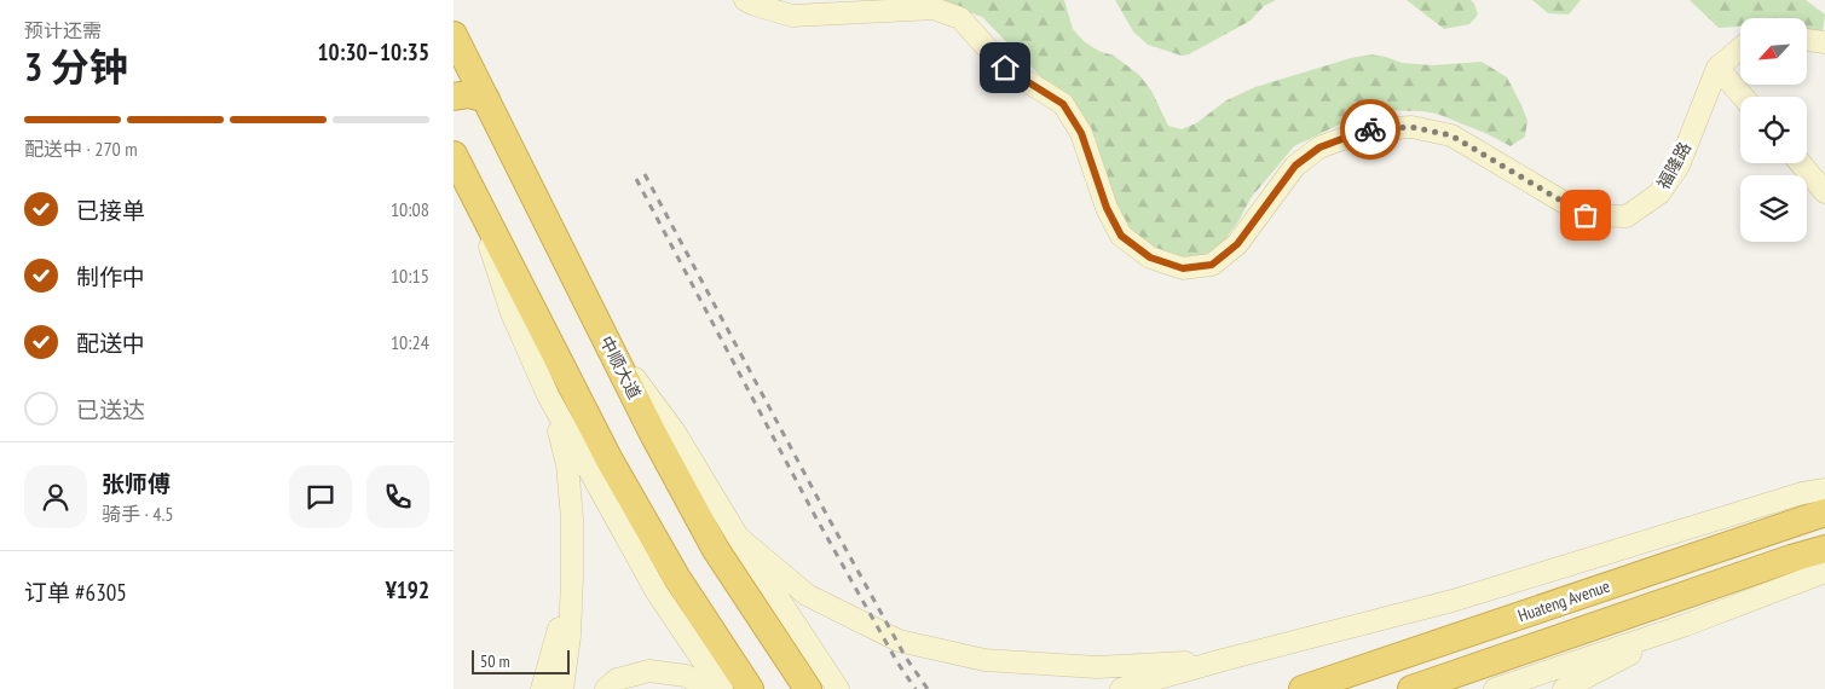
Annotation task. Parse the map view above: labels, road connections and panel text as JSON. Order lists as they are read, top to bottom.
{
  "streets": {
    "highway": ["中顺大道", "Huateng Avenue"],
    "main road": ["福隆路"]
  },
  "scale_bar": "50 m",
  "north": "bottom left",
  "page": {
    "heading": ["3 分钟", "预计还需", "10:30–10:35"],
    "panel": [
      "张师傅",
      "骑手 · 4.5",
      "订单 #6305",
      "¥192"
    ],
    "bar": "配送中 · 270 m",
    "list": [
      ["已接单", "10:08"],
      ["制作中", "10:15"],
      ["配送中", "10:24"],
      "已送达"
    ],
    "scale": "50 m"
  }
}
